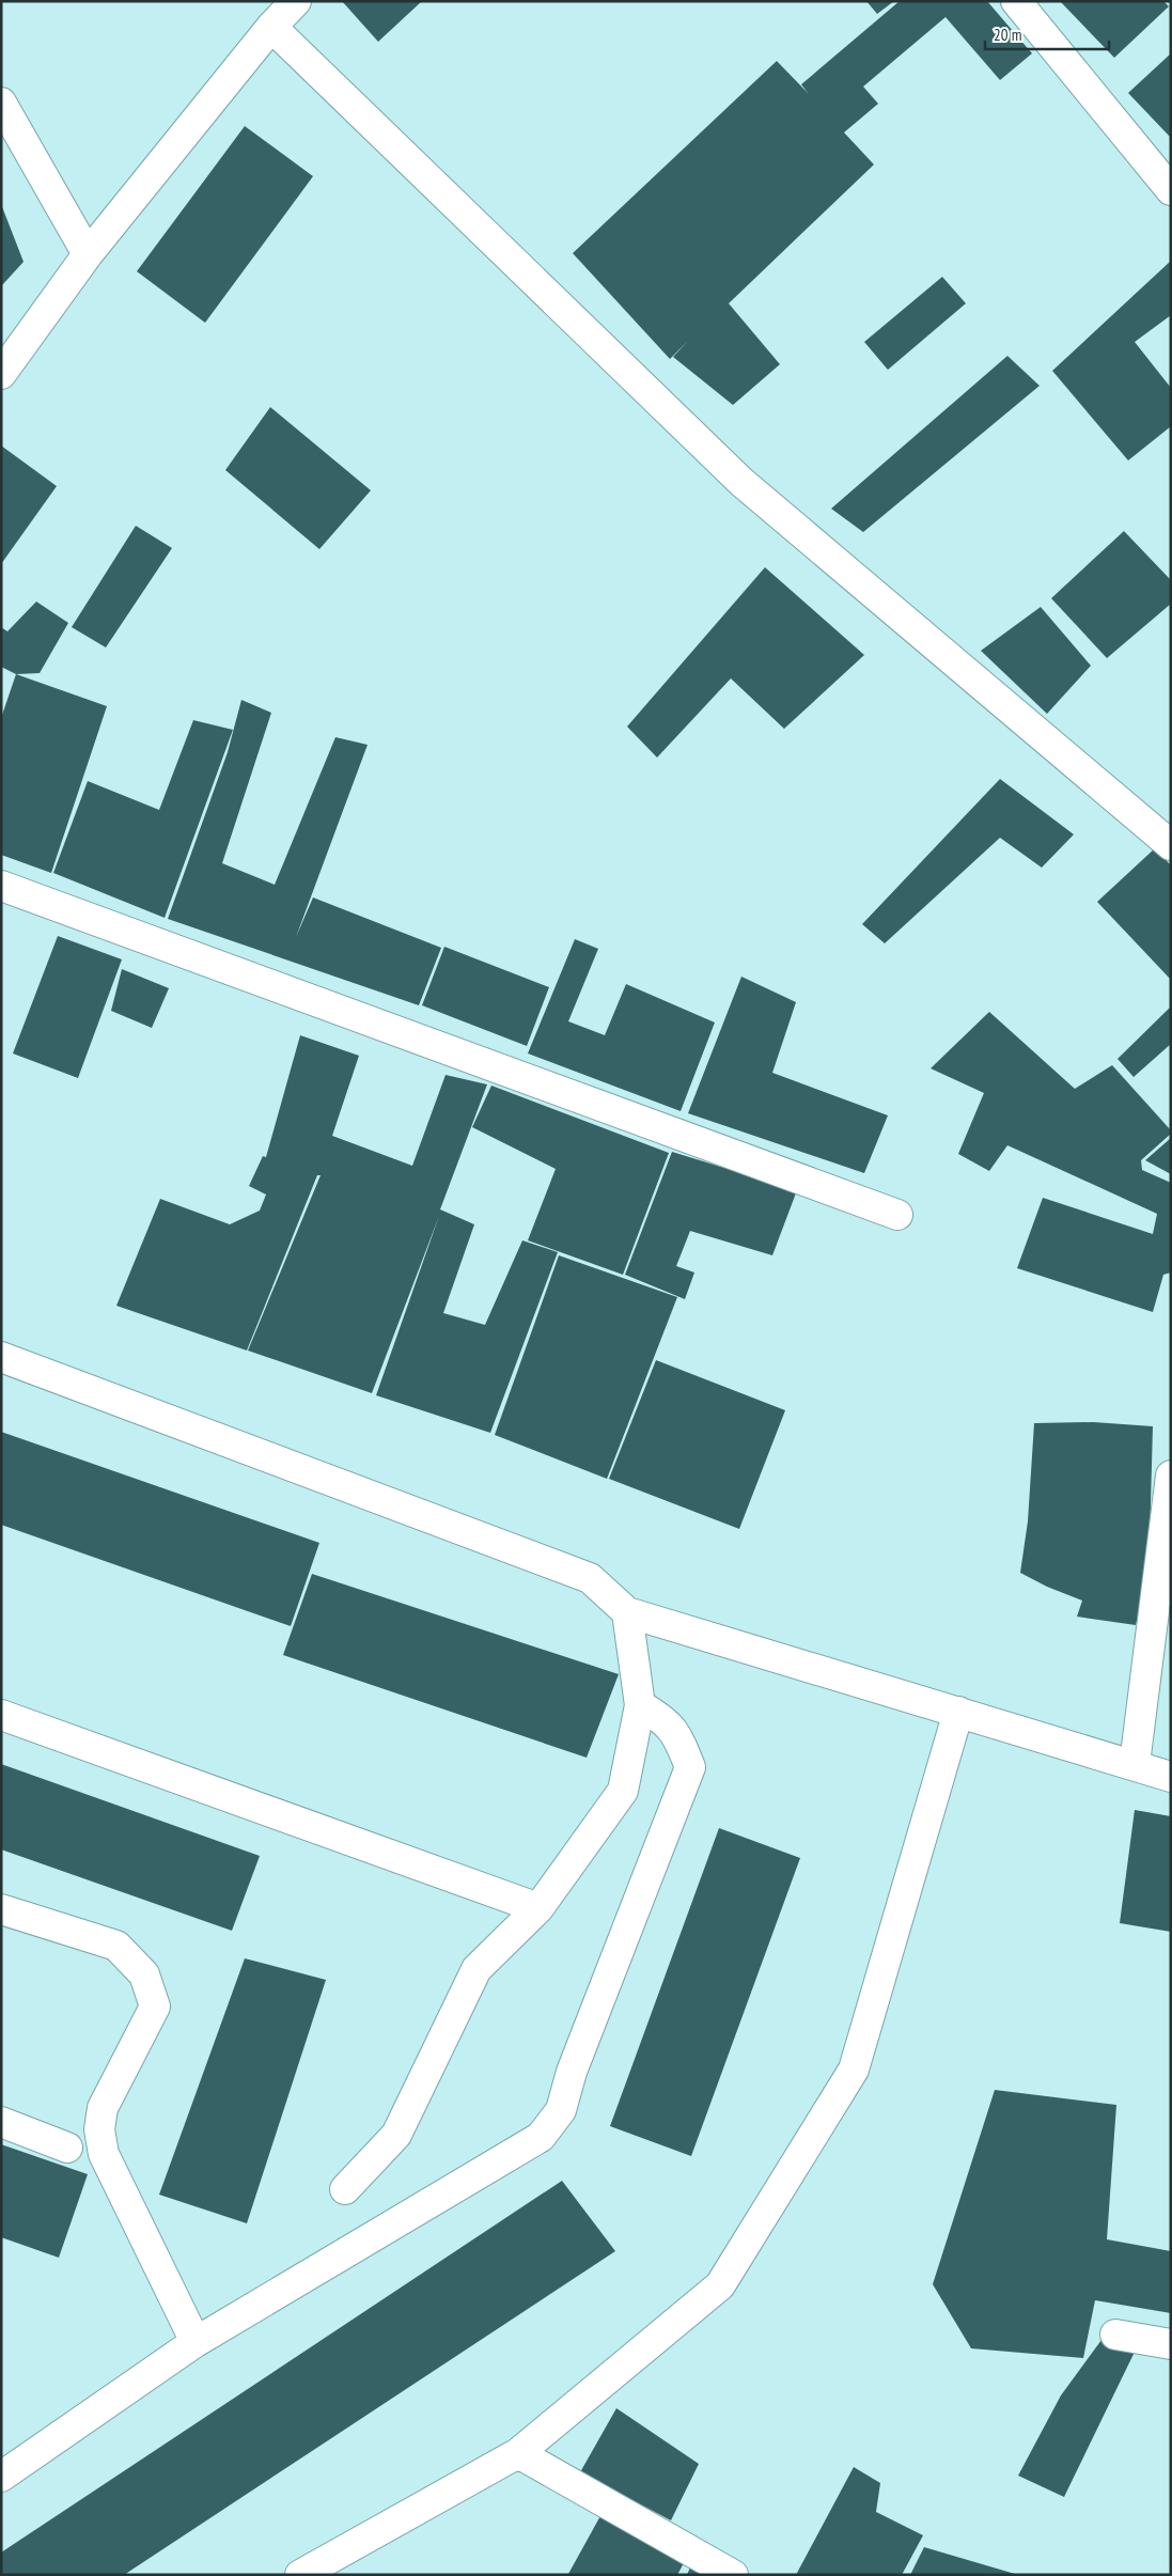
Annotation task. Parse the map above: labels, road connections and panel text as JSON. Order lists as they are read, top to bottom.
{
  "scale_bar": "20 m"
}
